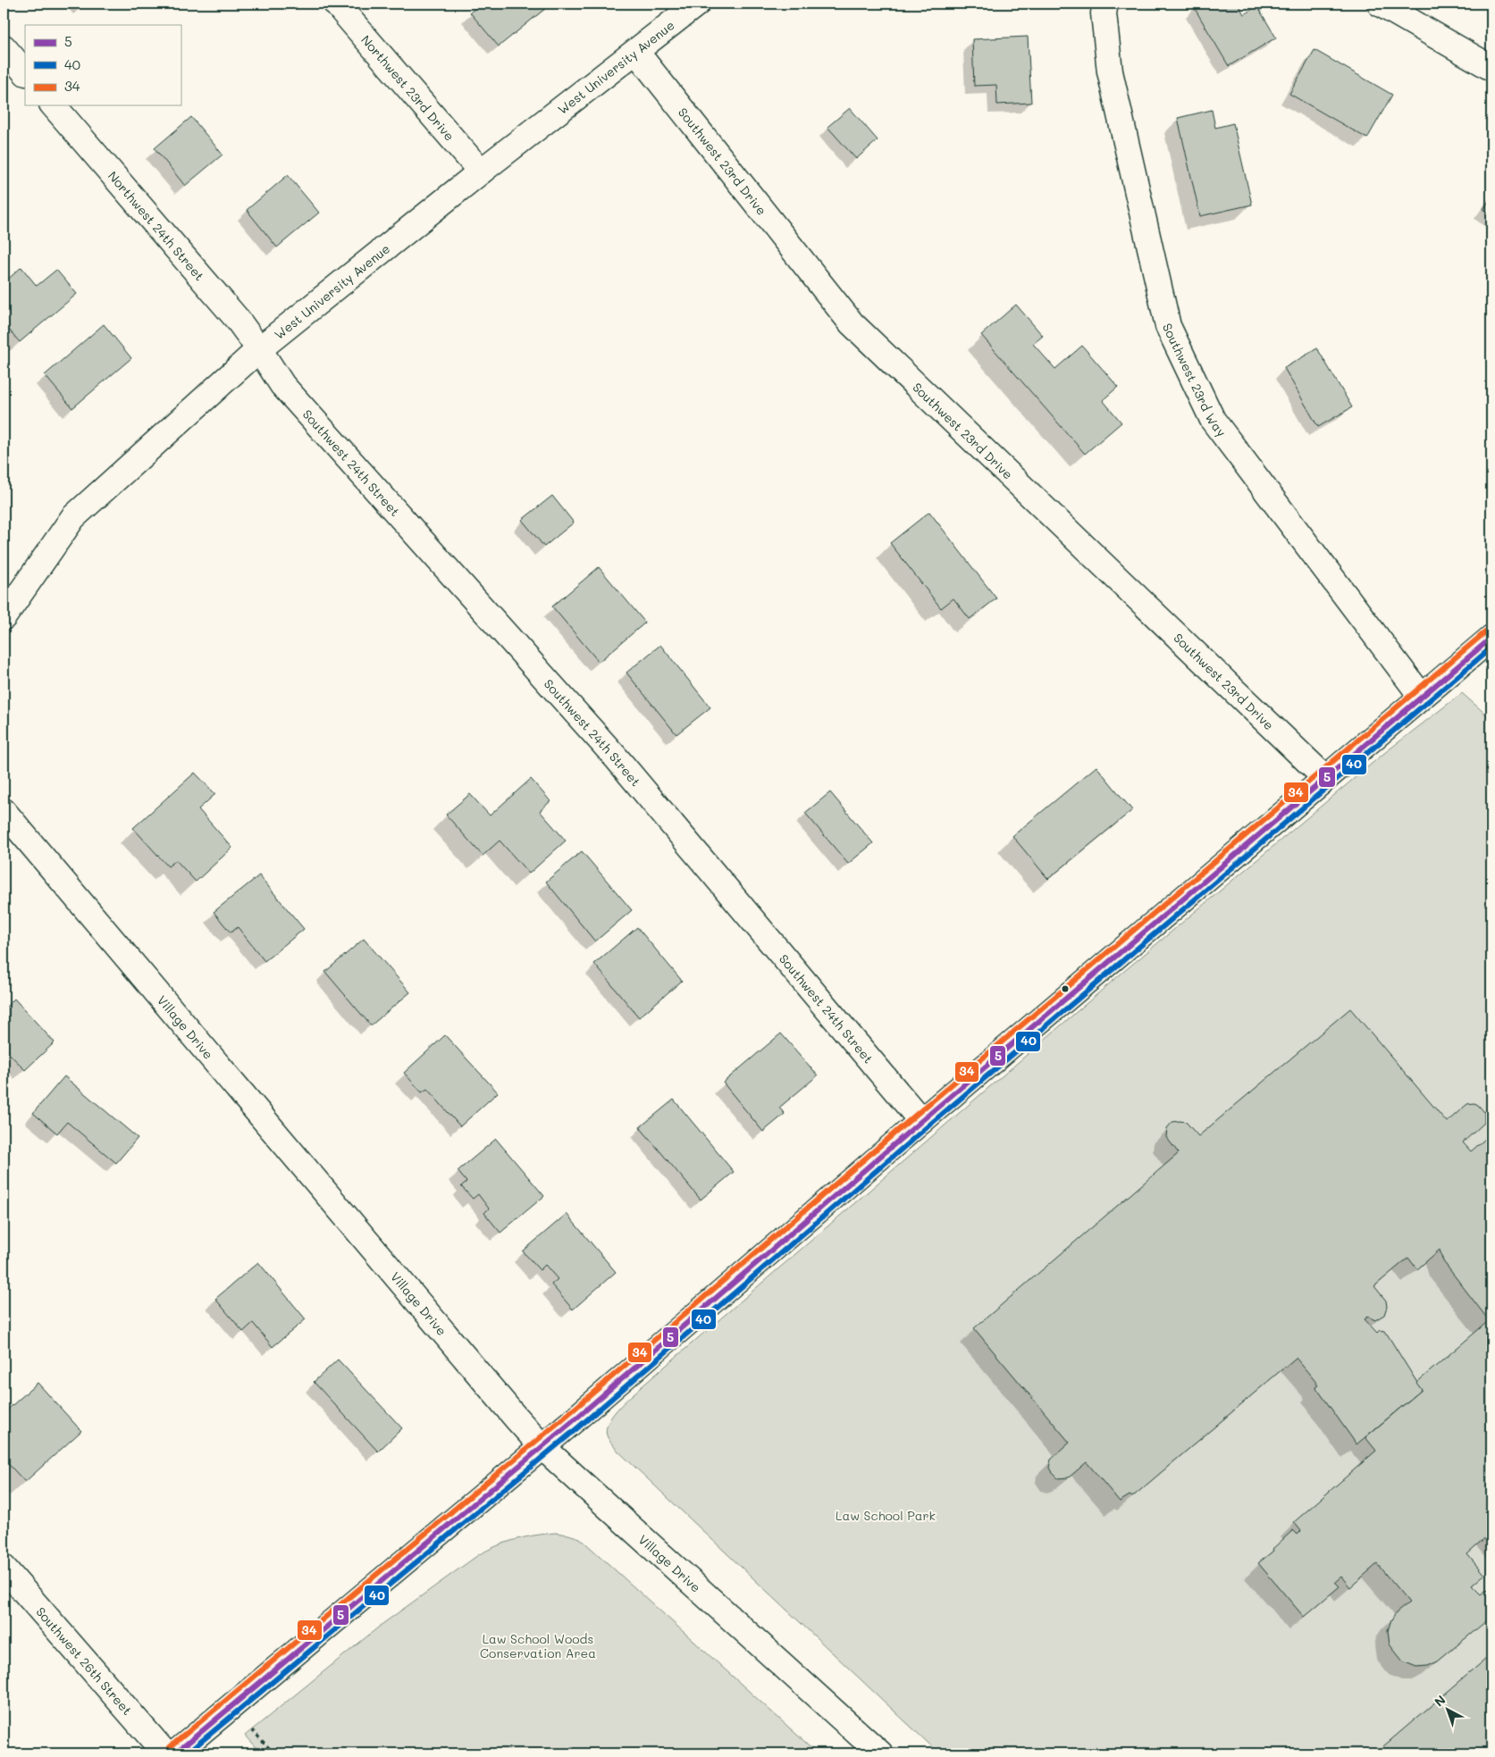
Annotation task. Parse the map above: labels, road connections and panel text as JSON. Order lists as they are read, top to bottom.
{
  "streets": {
    "street": [
      "West University Avenue",
      "Northwest 23rd Drive",
      "Southwest 23rd Drive",
      "Northwest 24th Street",
      "Southwest 23rd Way",
      "Southwest 24th Street",
      "Village Drive",
      "Southwest 26th Street"
    ]
  },
  "crossings": [
    ["West University Avenue", "Northwest 23rd Drive"],
    ["West University Avenue", "Southwest 23rd Drive"],
    ["West University Avenue", "Northwest 24th Street"],
    ["West University Avenue", "Southwest 24th Street"],
    ["Northwest 24th Street", "Southwest 24th Street"]
  ],
  "parks": ["Law School Park", "Law School Woods Conservation Area"],
  "lines": ["transit line 34", "transit line 5", "transit line 40"],
  "legend": ["5", "40", "34"],
  "north": "top left"
}
